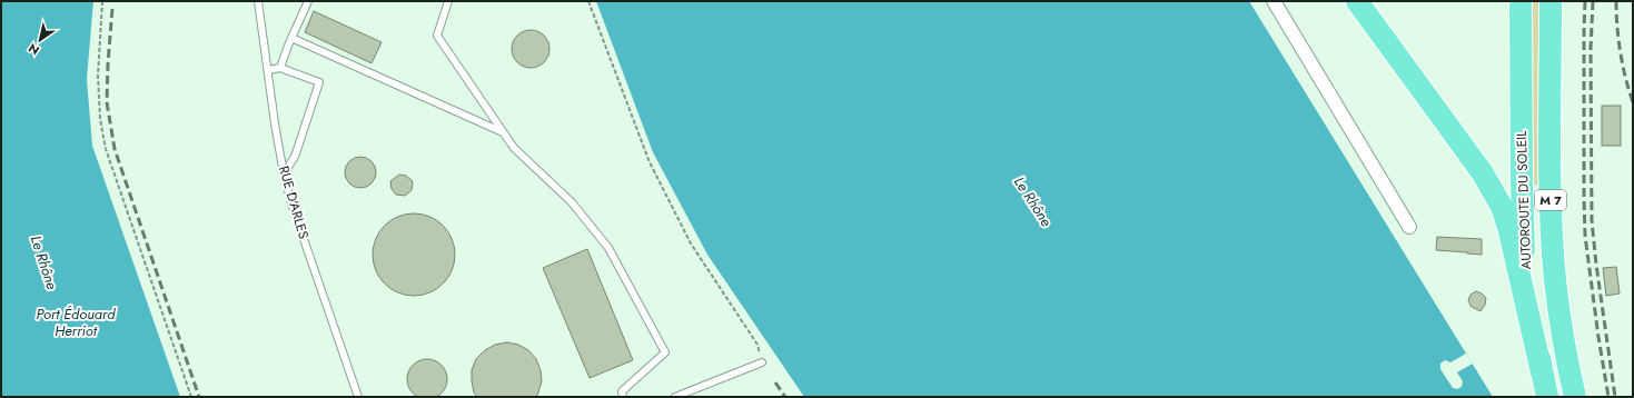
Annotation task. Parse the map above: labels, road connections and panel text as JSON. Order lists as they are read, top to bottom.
{
  "streets": {
    "highway": ["AUTOROUTE DU SOLEIL", "M 7"],
    "lane": ["RUE D'ARLES"]
  },
  "water": ["Le Rhône", "Port Édouard Herriot"],
  "north": "bottom left"
}
